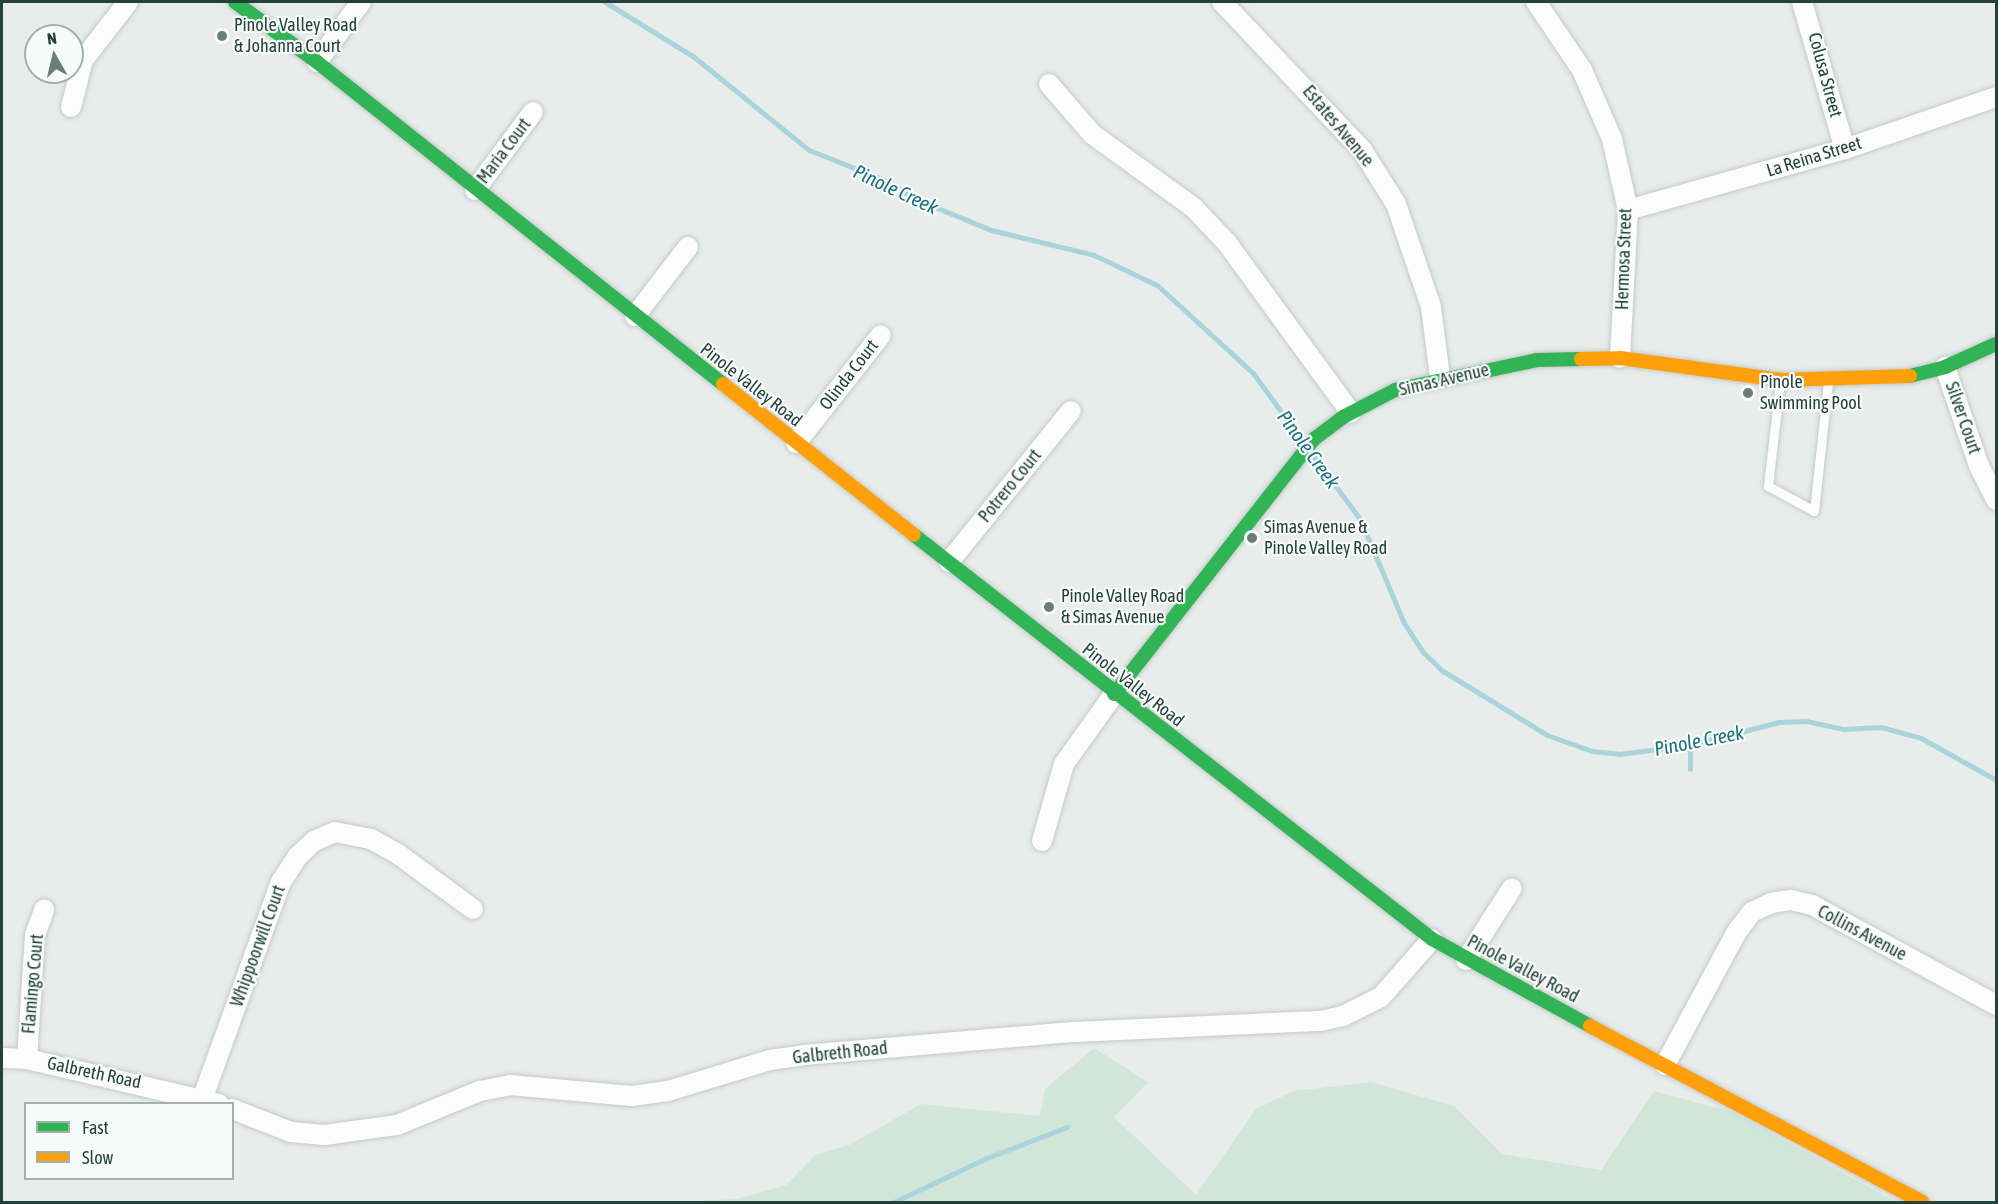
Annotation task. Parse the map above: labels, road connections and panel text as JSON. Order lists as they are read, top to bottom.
{
  "streets": {
    "main road": ["Simas Avenue", "Pinole Valley Road"],
    "street": [
      "Colusa Street",
      "Estates Avenue",
      "Maria Court",
      "La Reina Street",
      "Hermosa Street",
      "Olinda Court",
      "Silver Court",
      "Potrero Court",
      "Collins Avenue",
      "Whippoorwill Court",
      "Flamingo Court",
      "Galbreth Road"
    ]
  },
  "crossings": [
    ["Colusa Street", "La Reina Street"],
    ["Estates Avenue", "Simas Avenue"],
    ["Maria Court", "Pinole Valley Road"],
    ["La Reina Street", "Hermosa Street"],
    ["Hermosa Street", "Simas Avenue"],
    ["Olinda Court", "Pinole Valley Road"],
    ["Simas Avenue", "Pinole Valley Road"],
    ["Simas Avenue", "Silver Court"],
    ["Pinole Valley Road", "Potrero Court"],
    ["Pinole Valley Road", "Collins Avenue"],
    ["Pinole Valley Road", "Galbreth Road"],
    ["Whippoorwill Court", "Galbreth Road"],
    ["Flamingo Court", "Galbreth Road"]
  ],
  "water": ["Pinole Creek"],
  "places": [
    "Pinole Valley Road & Johanna Court",
    "Pinole Swimming Pool",
    "Simas Avenue & Pinole Valley Road",
    "Pinole Valley Road & Simas Avenue"
  ],
  "legend": ["Fast", "Slow"],
  "north": "top"
}
